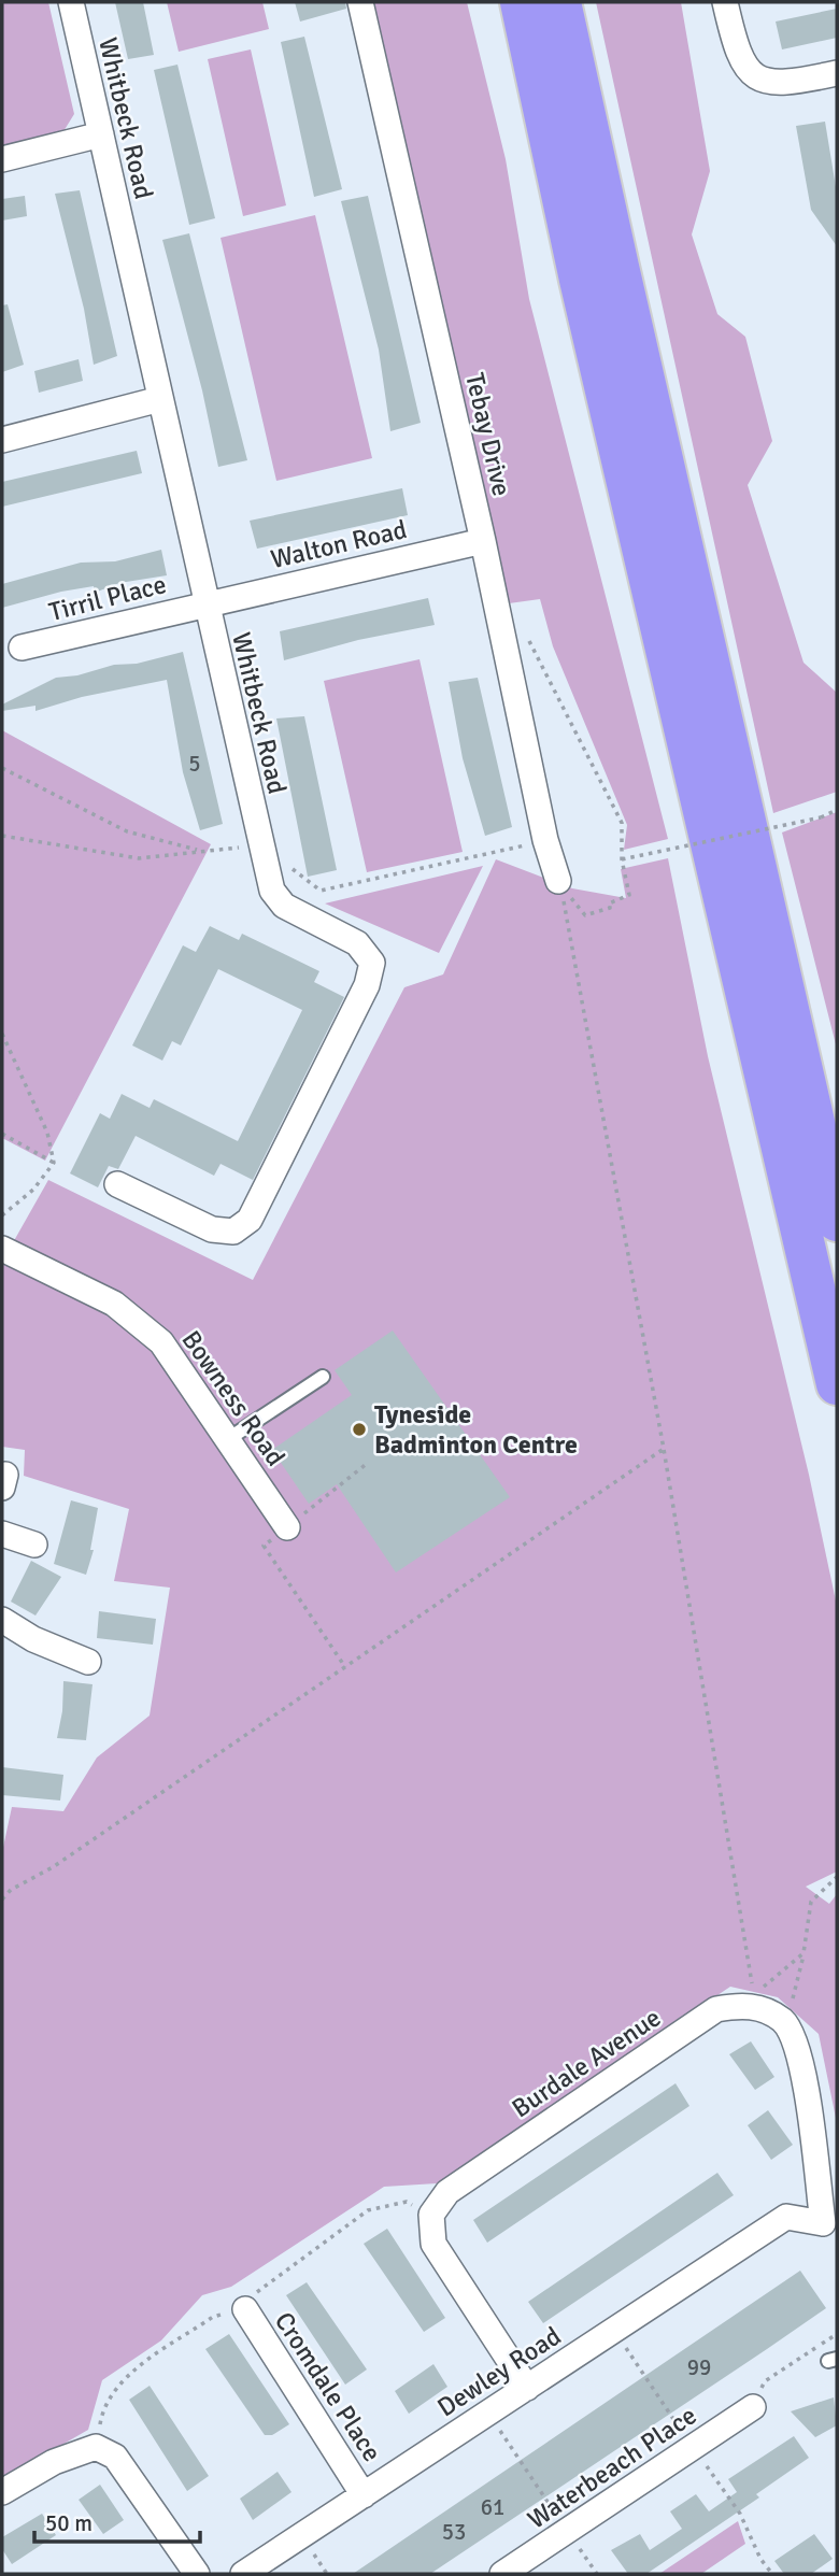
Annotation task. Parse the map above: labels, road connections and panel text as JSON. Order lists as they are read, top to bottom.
{
  "streets": {
    "street": [
      "Whitbeck Road",
      "Tebay Drive",
      "Walton Road",
      "Tirril Place",
      "Bowness Road",
      "Burdale Avenue",
      "Dewley Road",
      "Cromdale Place",
      "Waterbeach Place"
    ]
  },
  "crossings": [
    ["Whitbeck Road", "Walton Road"],
    ["Whitbeck Road", "Tirril Place"],
    ["Tebay Drive", "Walton Road"],
    ["Walton Road", "Tirril Place"],
    ["Burdale Avenue", "Dewley Road"],
    ["Dewley Road", "Cromdale Place"]
  ],
  "places": ["Tyneside Badminton Centre"],
  "house_numbers": [
    "5",
    "99",
    "61",
    "53"
  ],
  "scale_bar": "50 m"
}
